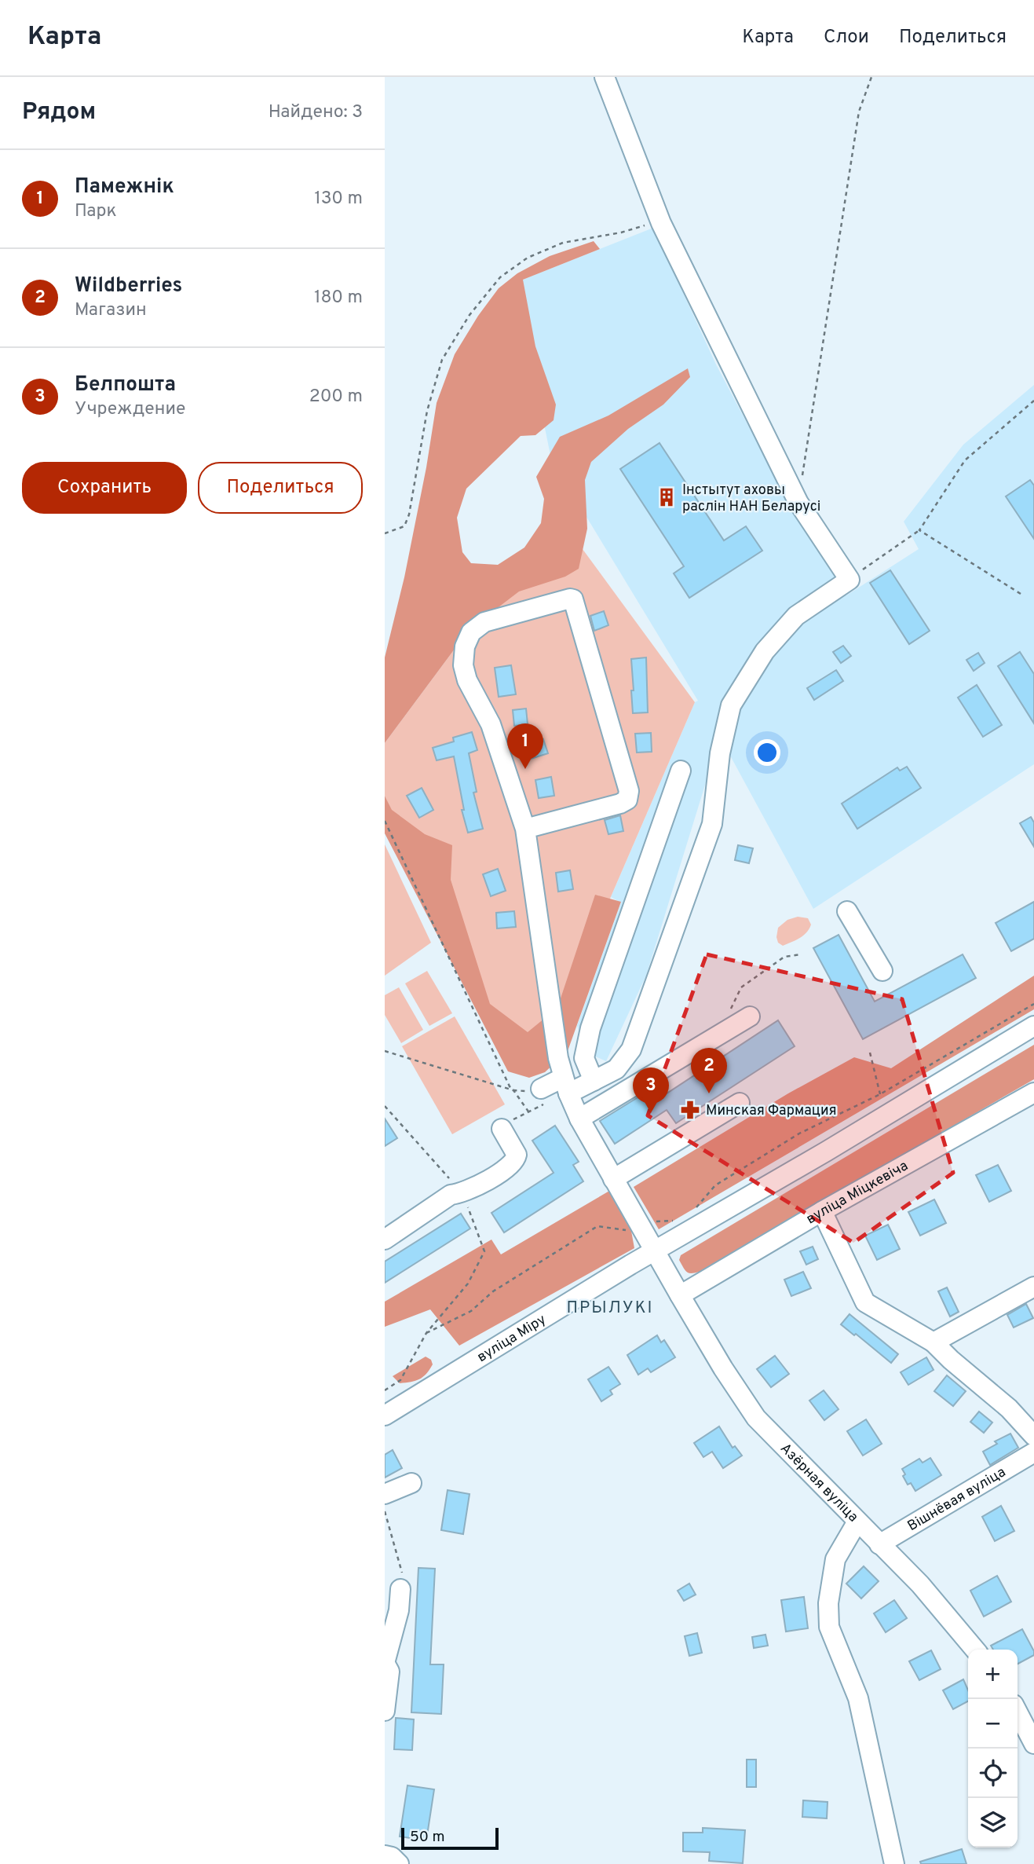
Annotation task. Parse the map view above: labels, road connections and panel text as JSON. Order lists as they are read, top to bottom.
{
  "streets": {
    "street": [
      "вуліца Міцкевіча",
      "вуліца Міру",
      "Азёрная вуліца",
      "Вішнёвая вуліца"
    ]
  },
  "crossings": [
    ["вуліца Міцкевіча", "Азёрная вуліца"],
    ["вуліца Міру", "Азёрная вуліца"],
    ["Азёрная вуліца", "Вішнёвая вуліца"]
  ],
  "districts": ["ПРЫЛУКІ"],
  "places": {
    "building": ["Інстытут аховы раслін НАН Беларусі"],
    "pharmacy": ["Минская Фармация"]
  },
  "scale_bar": "50 m",
  "page": {
    "header": "Карта",
    "nav": ["Карта", "Слои", "Поделиться"],
    "heading": ["Рядом", "Найдено: 3"],
    "list": [
      {
        "mark": "1",
        "name": "Памежнік",
        "note": "Парк",
        "value": "130 m"
      },
      {
        "mark": "2",
        "name": "Wildberries",
        "note": "Магазин",
        "value": "180 m"
      },
      {
        "mark": "3",
        "name": "Белпошта",
        "note": "Учреждение",
        "value": "200 m"
      }
    ],
    "buttons": ["Сохранить", "Поделиться"],
    "pins": ["1", "2", "3"],
    "map_buttons": ["+", "−"],
    "scale": "50 m"
  }
}
